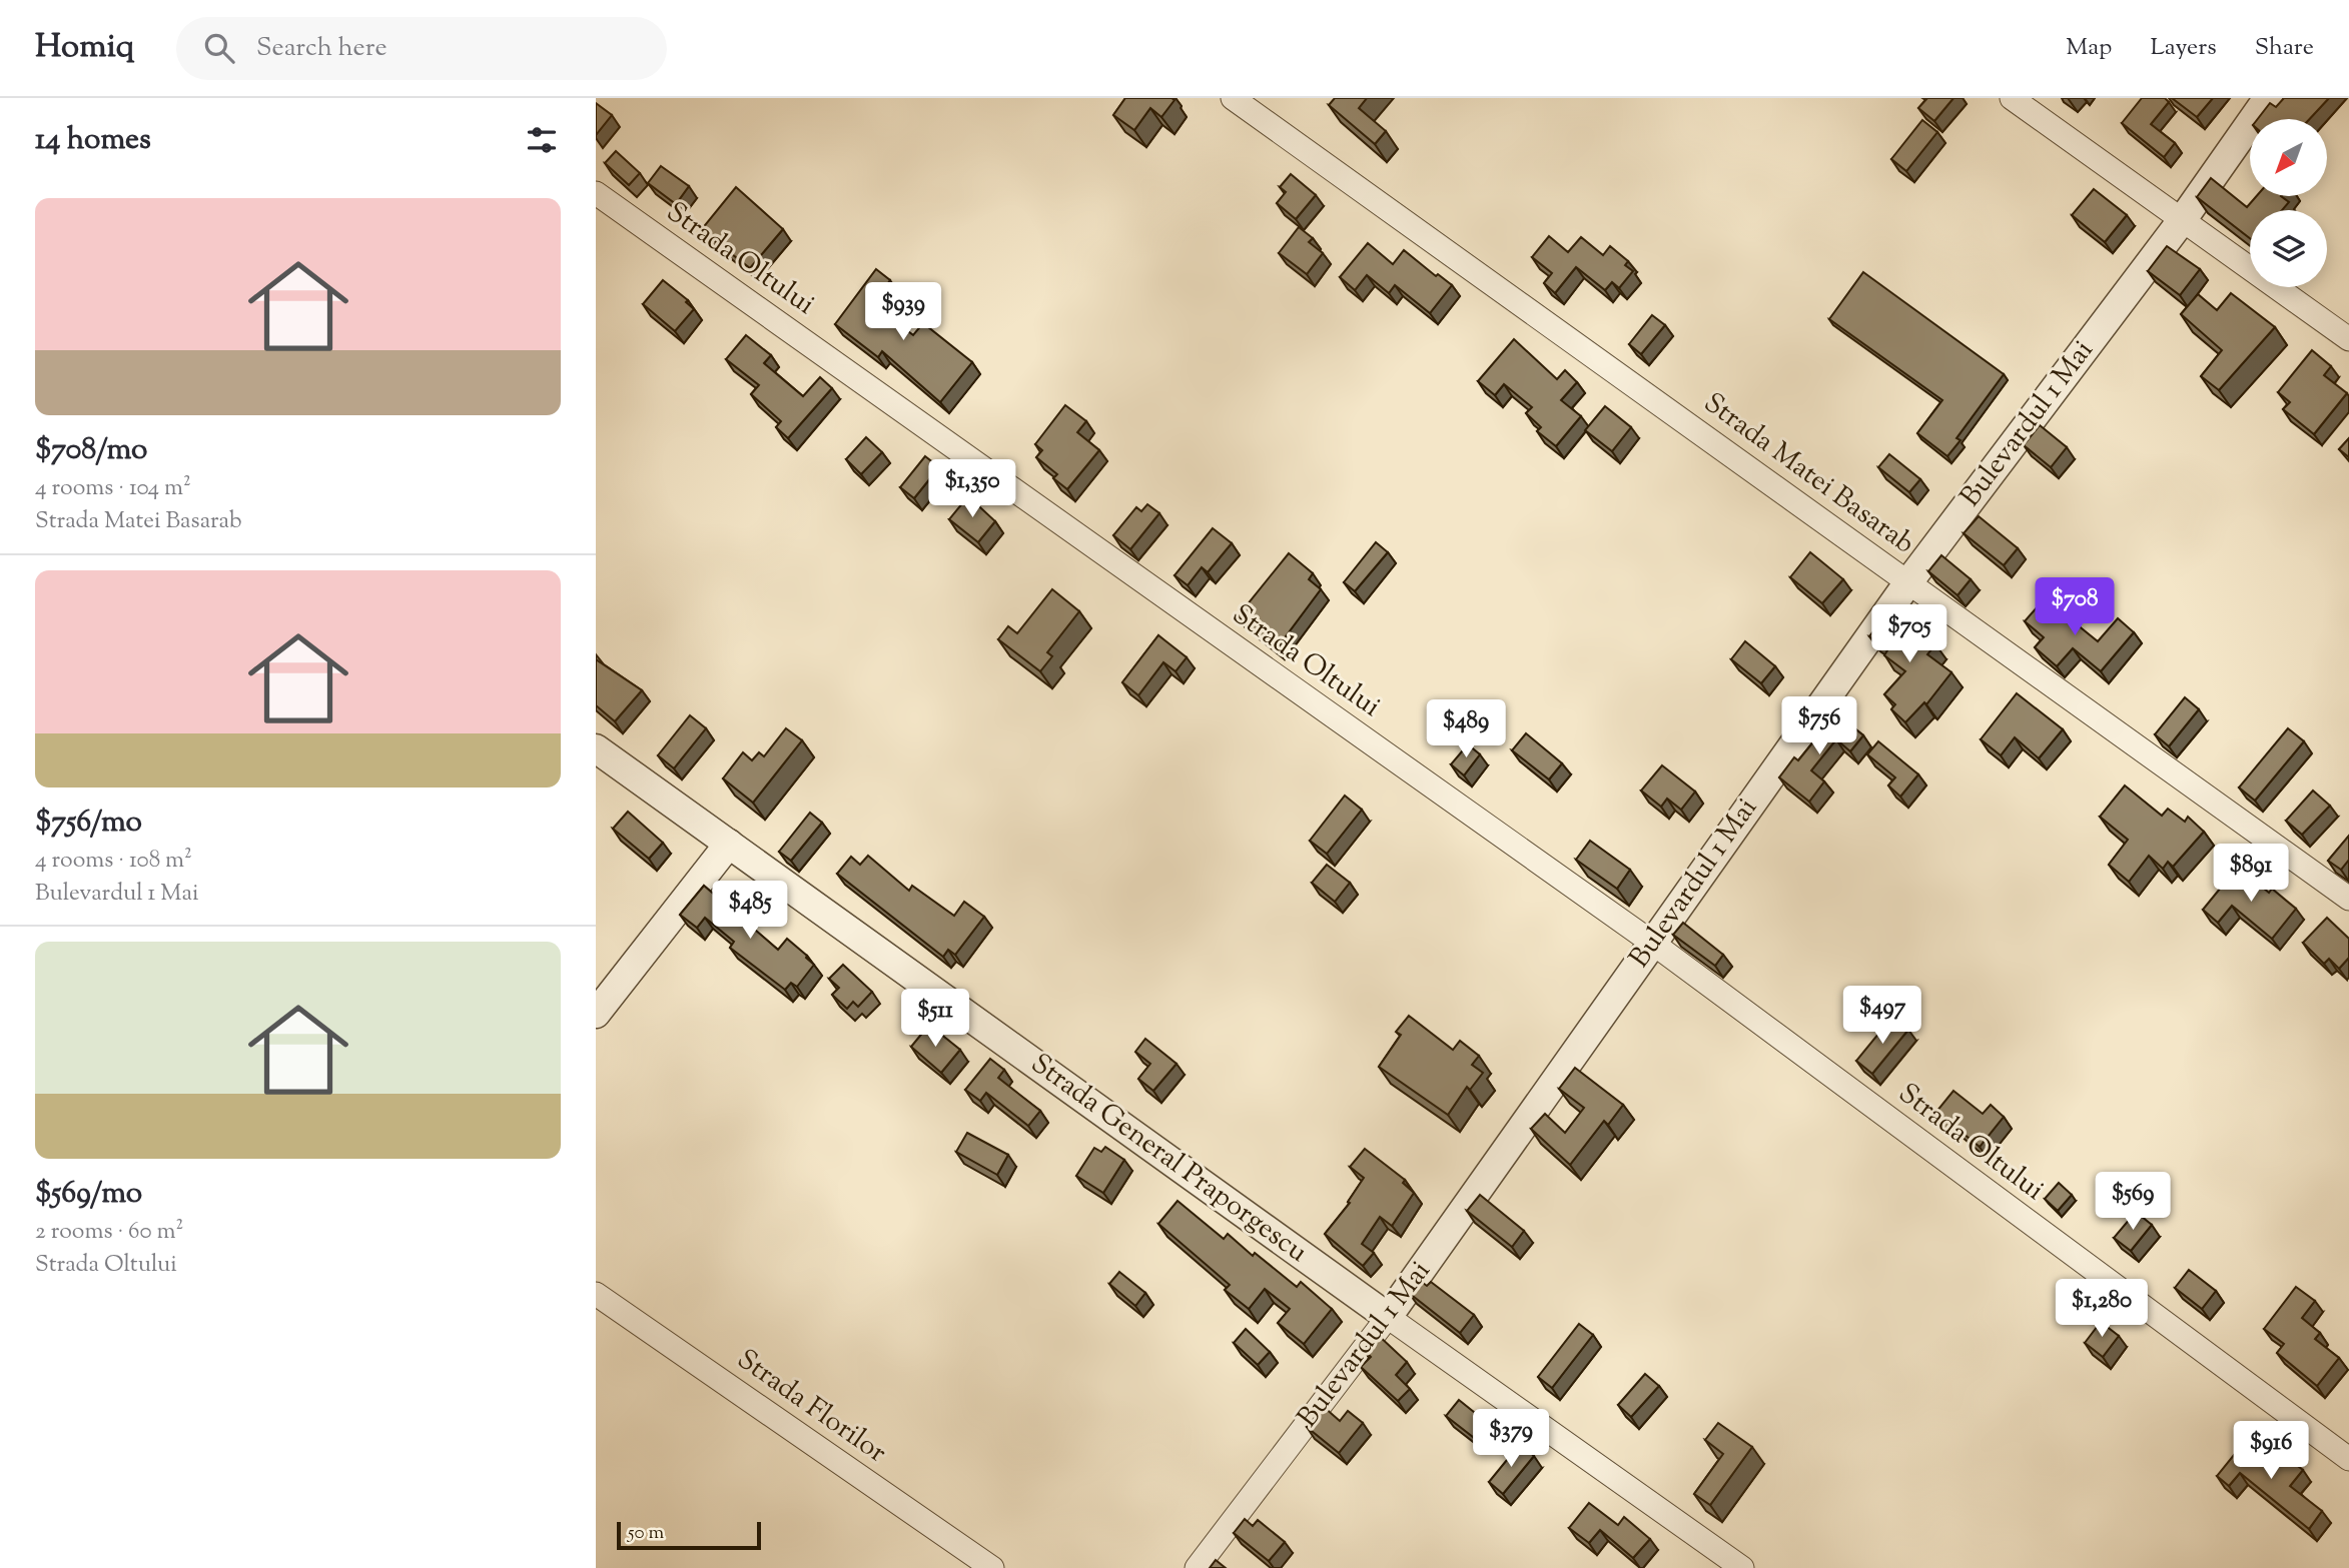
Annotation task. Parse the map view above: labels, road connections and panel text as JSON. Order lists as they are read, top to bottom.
{
  "streets": {
    "street": [
      "Strada Oltului",
      "Bulevardul 1 Mai",
      "Strada Matei Basarab",
      "Strada General Praporgescu",
      "Strada Florilor"
    ]
  },
  "crossings": [
    ["Strada Oltului", "Bulevardul 1 Mai"],
    ["Bulevardul 1 Mai", "Strada Matei Basarab"],
    ["Bulevardul 1 Mai", "Strada General Praporgescu"]
  ],
  "scale_bar": "50 m",
  "north": "bottom left",
  "page": {
    "header": "Homiq",
    "search": "Search here",
    "nav": ["Map", "Layers", "Share"],
    "heading": "14 homes",
    "list": [
      {
        "name": "$708/mo",
        "note": "4 rooms · 104 m² · Strada Matei Basarab"
      },
      {
        "name": "$756/mo",
        "note": "4 rooms · 108 m² · Bulevardul 1 Mai"
      },
      {
        "name": "$569/mo",
        "note": "2 rooms · 60 m² · Strada Oltului"
      }
    ],
    "price": [
      "$939",
      "$1,350",
      "$708",
      "$705",
      "$756",
      "$489",
      "$891",
      "$485",
      "$497",
      "$511",
      "$569",
      "$1,280",
      "$379",
      "$916"
    ],
    "scale": "50 m"
  }
}
